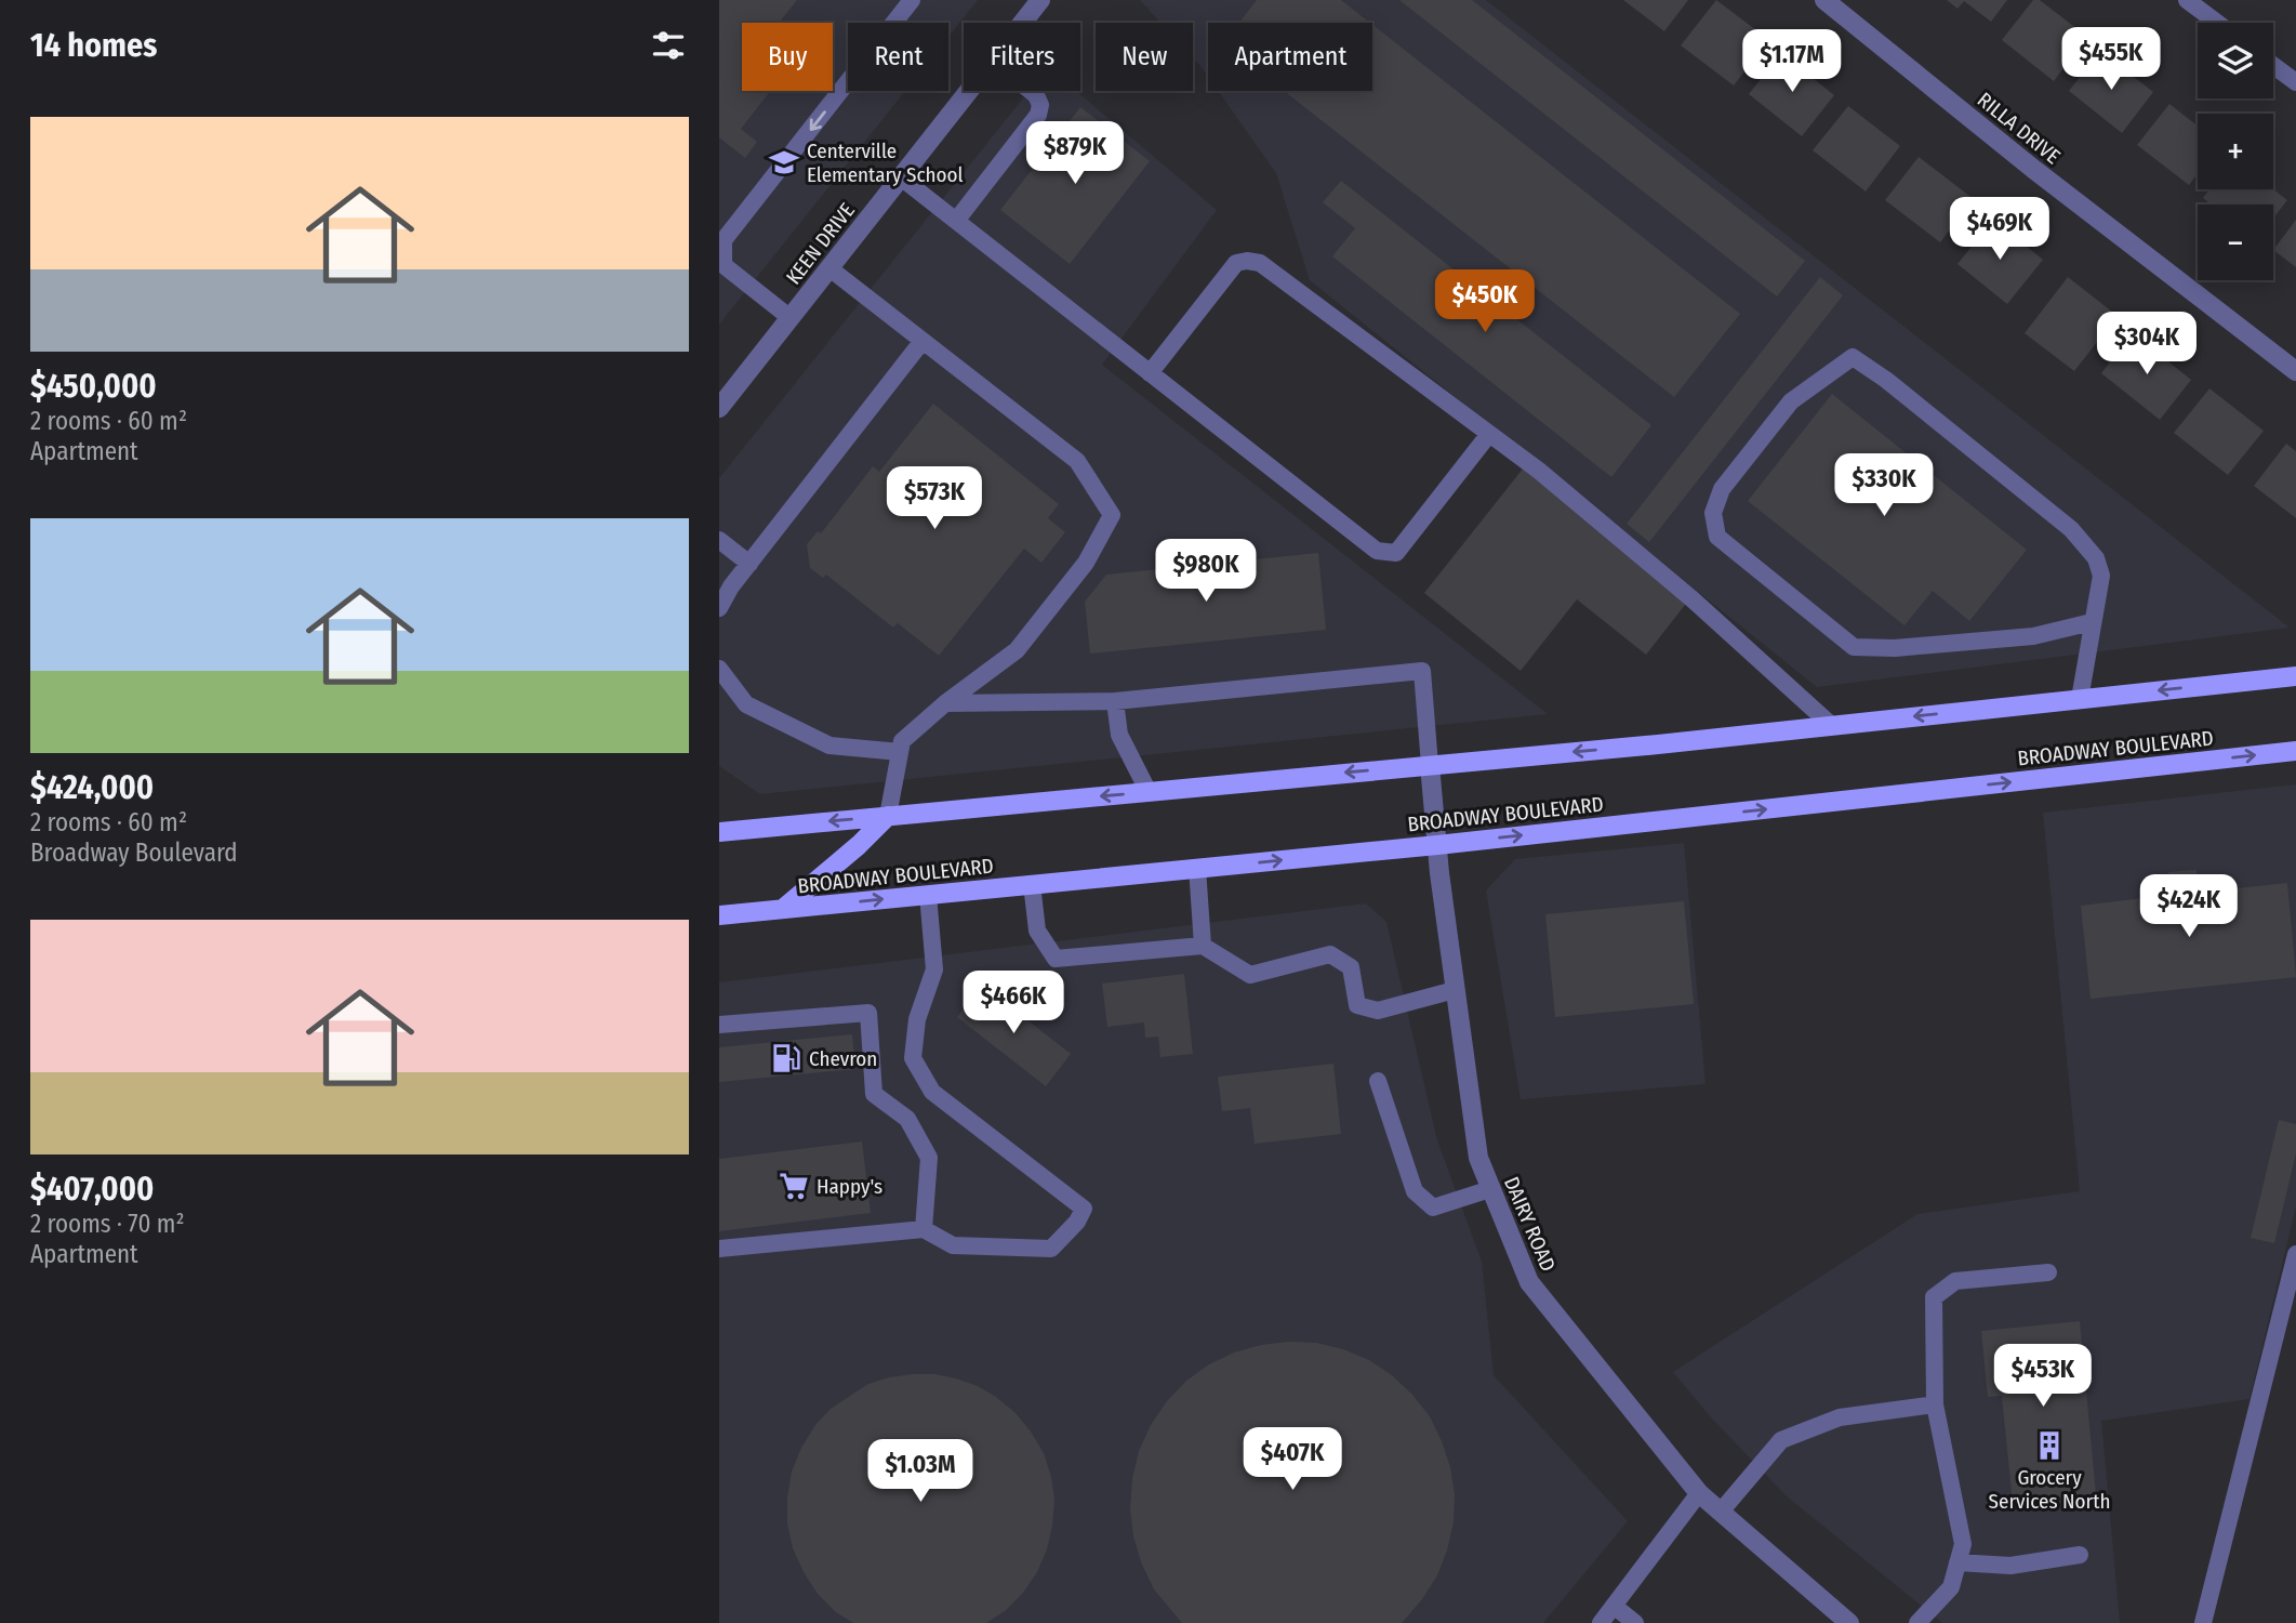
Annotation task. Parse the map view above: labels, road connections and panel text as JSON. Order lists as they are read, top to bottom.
{
  "streets": {
    "main road": ["BROADWAY BOULEVARD"],
    "street": ["RILLA DRIVE", "KEEN DRIVE", "DAIRY ROAD"]
  },
  "crossings": [
    ["BROADWAY BOULEVARD", "DAIRY ROAD"]
  ],
  "places": {
    "school or university": ["Centerville Elementary School"],
    "fuel station": ["Chevron"],
    "supermarket": ["Happy's"],
    "building": ["Grocery Services North"]
  },
  "page": {
    "heading": "14 homes",
    "map_buttons": ["+", "−"],
    "chip": [
      "Buy",
      "Rent",
      "Filters",
      "New",
      "Apartment"
    ],
    "price": [
      "$455K",
      "$1.17M",
      "$879K",
      "$469K",
      "$450K",
      "$304K",
      "$330K",
      "$573K",
      "$980K",
      "$424K",
      "$466K",
      "$453K",
      "$407K",
      "$1.03M"
    ],
    "list": [
      {
        "name": "$450,000",
        "note": "2 rooms · 60 m² · Apartment"
      },
      {
        "name": "$424,000",
        "note": "2 rooms · 60 m² · Broadway Boulevard"
      },
      {
        "name": "$407,000",
        "note": "2 rooms · 70 m² · Apartment"
      }
    ]
  }
}
